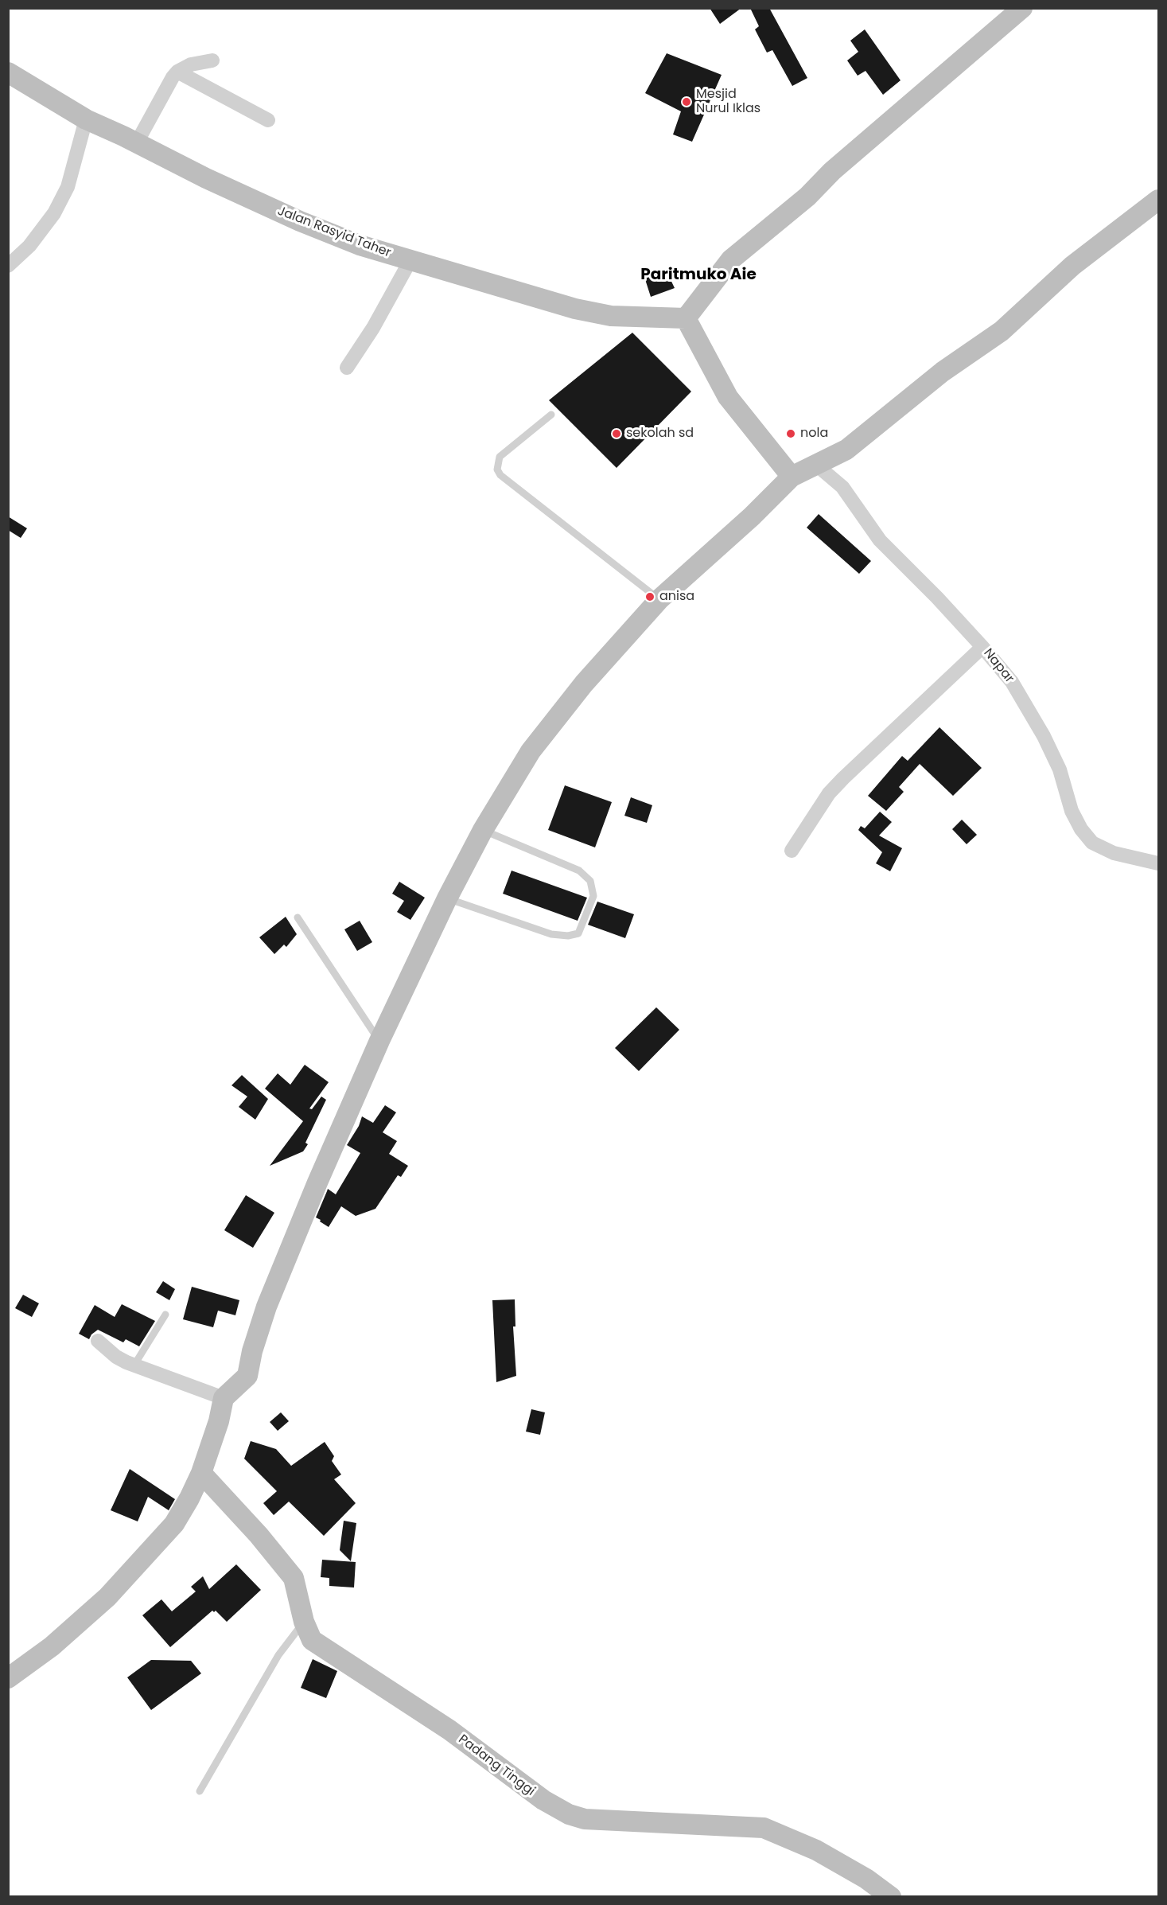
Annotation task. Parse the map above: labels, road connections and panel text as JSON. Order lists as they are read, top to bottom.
{
  "streets": {
    "street": ["Jalan Rasyid Taher", "Napar", "Padang Tinggi"]
  },
  "districts": ["Paritmuko Aie"],
  "places": [
    "Mesjid Nurul Iklas",
    "sekolah sd",
    "nola",
    "anisa"
  ]
}
